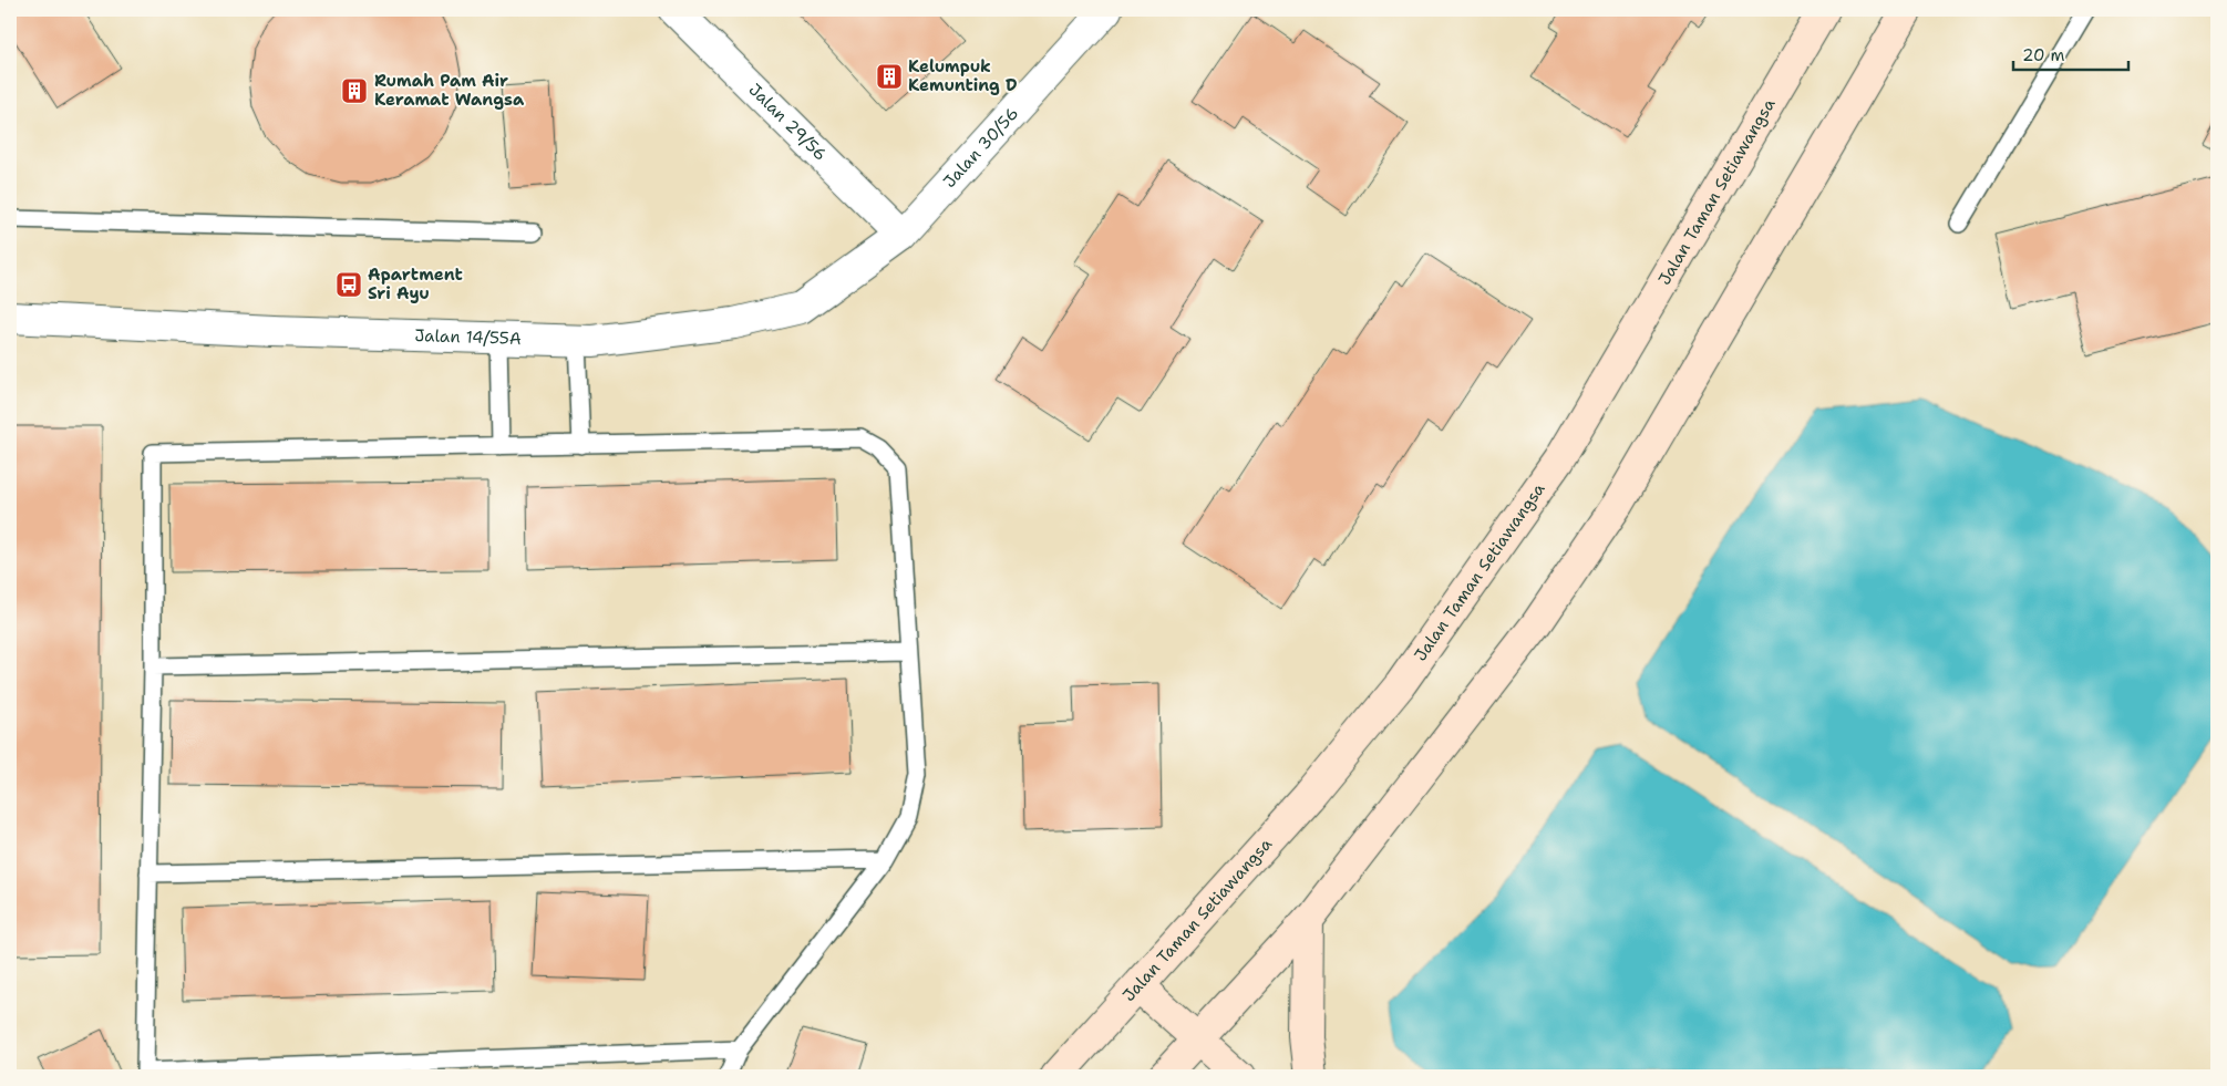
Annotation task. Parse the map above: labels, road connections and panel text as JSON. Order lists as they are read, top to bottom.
{
  "streets": {
    "main road": ["Jalan Taman Setiawangsa"],
    "street": ["Jalan 29/56", "Jalan 30/56", "Jalan 14/55A"]
  },
  "crossings": [
    ["Jalan 29/56", "Jalan 30/56"],
    ["Jalan 29/56", "Jalan 14/55A"],
    ["Jalan 30/56", "Jalan 14/55A"]
  ],
  "places": {
    "building": ["Kelumpuk Kemunting D", "Rumah Pam Air Keramat Wangsa"],
    "bus stop": ["Apartment Sri Ayu"]
  },
  "scale_bar": "20 m"
}
